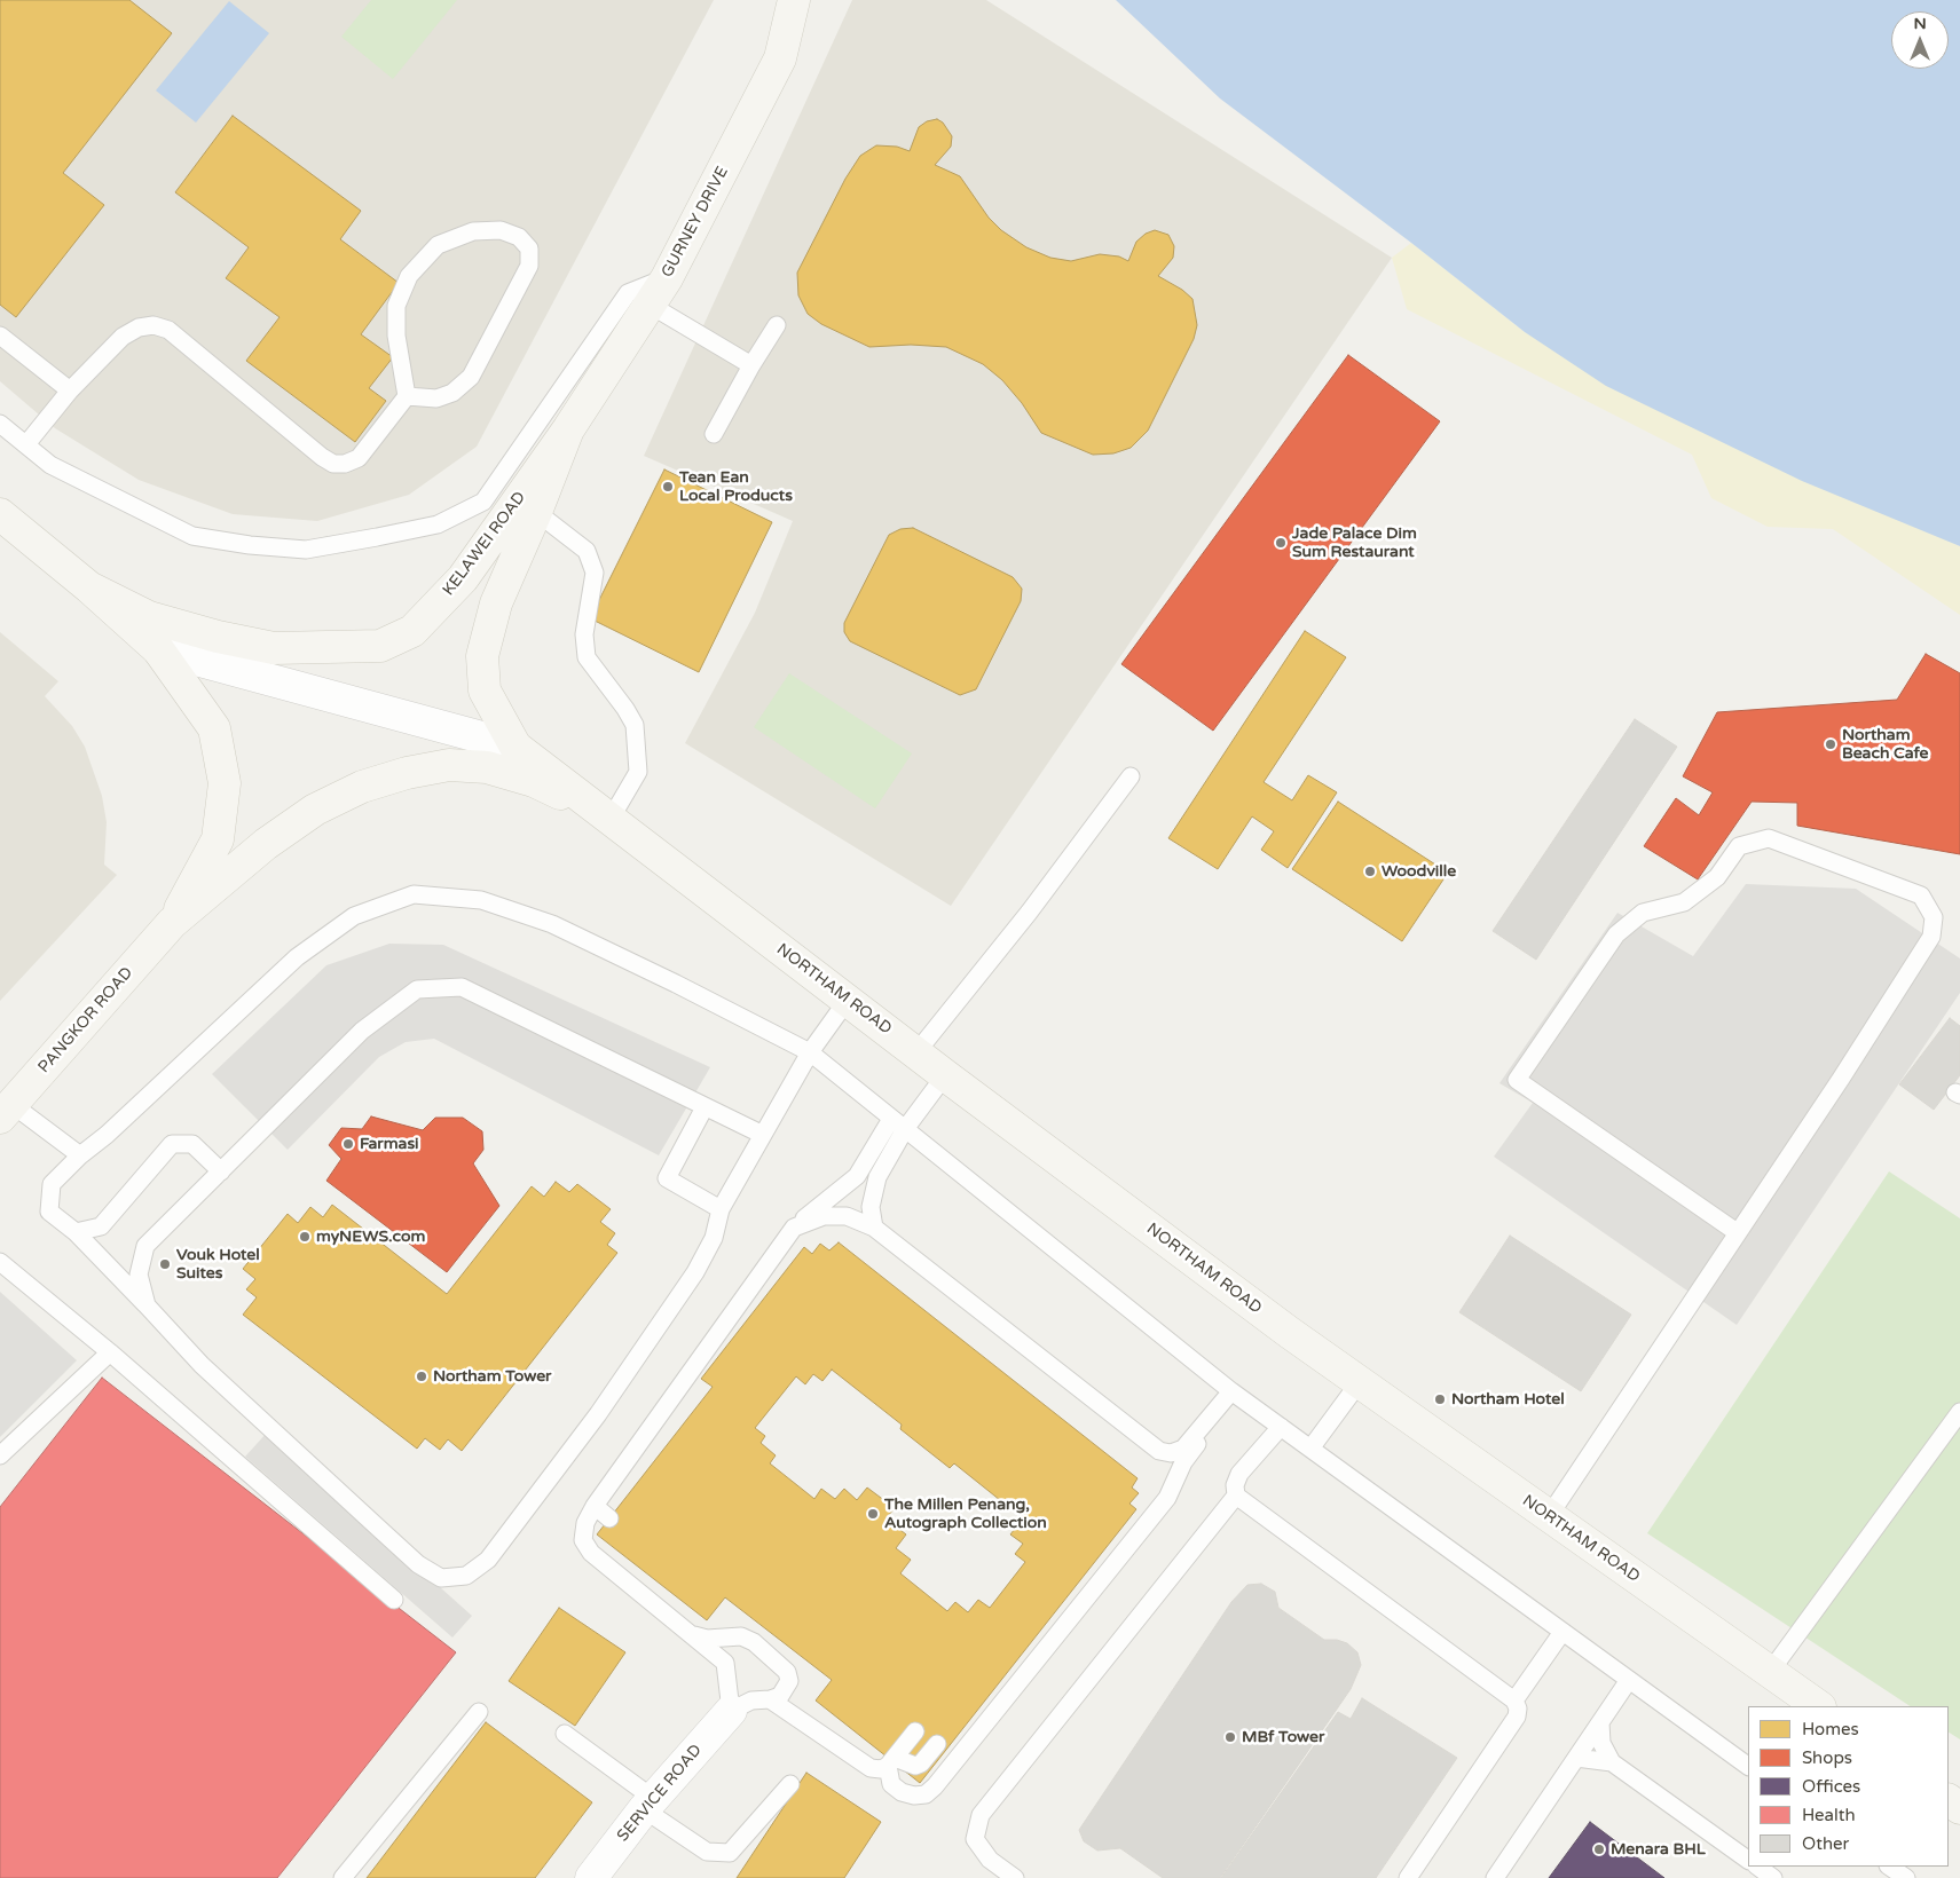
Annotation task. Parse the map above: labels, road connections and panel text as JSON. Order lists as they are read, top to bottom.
{
  "streets": {
    "main road": [
      "GURNEY DRIVE",
      "KELAWEI ROAD",
      "NORTHAM ROAD",
      "PANGKOR ROAD"
    ],
    "street": ["SERVICE ROAD"]
  },
  "crossings": [
    ["GURNEY DRIVE", "KELAWEI ROAD"],
    ["KELAWEI ROAD", "PANGKOR ROAD"]
  ],
  "places": [
    "Tean Ean Local Products",
    "Jade Palace Dim Sum Restaurant",
    "Northam Beach Cafe",
    "Woodville",
    "Farmasi",
    "myNEWS.com",
    "Vouk Hotel Suites",
    "Northam Tower",
    "Northam Hotel",
    "The Millen Penang, Autograph Collection",
    "MBf Tower",
    "Menara BHL"
  ],
  "legend": [
    "Homes",
    "Shops",
    "Offices",
    "Health",
    "Other"
  ],
  "north": "top"
}
